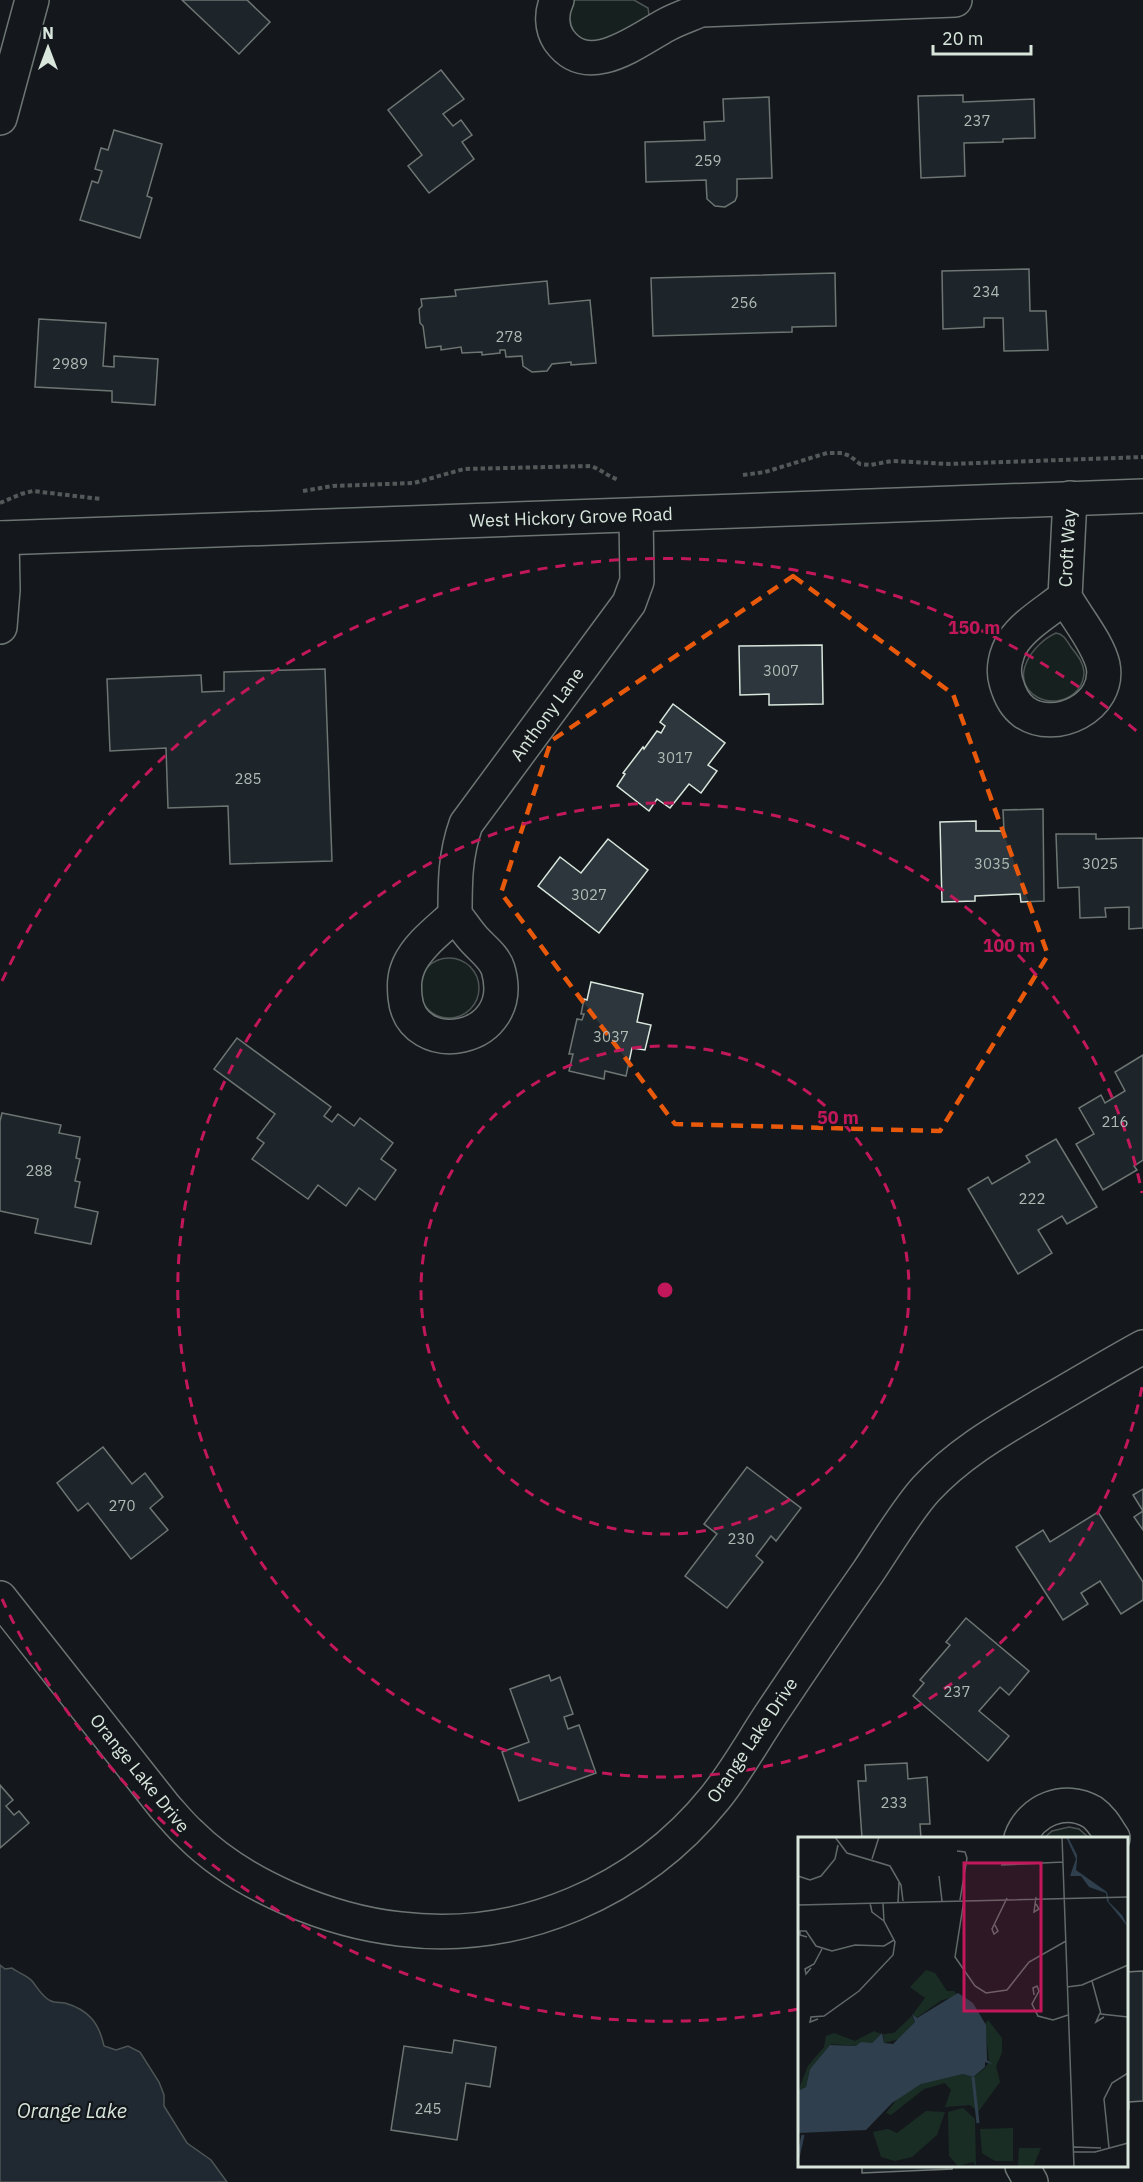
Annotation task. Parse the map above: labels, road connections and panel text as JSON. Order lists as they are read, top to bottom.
{
  "streets": {
    "street": [
      "West Hickory Grove Road",
      "Croft Way",
      "Anthony Lane",
      "Orange Lake Drive"
    ]
  },
  "crossings": [
    ["West Hickory Grove Road", "Croft Way"],
    ["West Hickory Grove Road", "Anthony Lane"]
  ],
  "water": ["Orange Lake"],
  "house_numbers": [
    "237",
    "259",
    "234",
    "256",
    "278",
    "2989",
    "3007",
    "3017",
    "285",
    "3035",
    "3025",
    "3027",
    "3037",
    "216",
    "288",
    "222",
    "270",
    "230",
    "237",
    "233",
    "245"
  ],
  "scale_bar": "20 m",
  "north": "top",
  "rings": ["150 m", "100 m", "50 m"]
}
